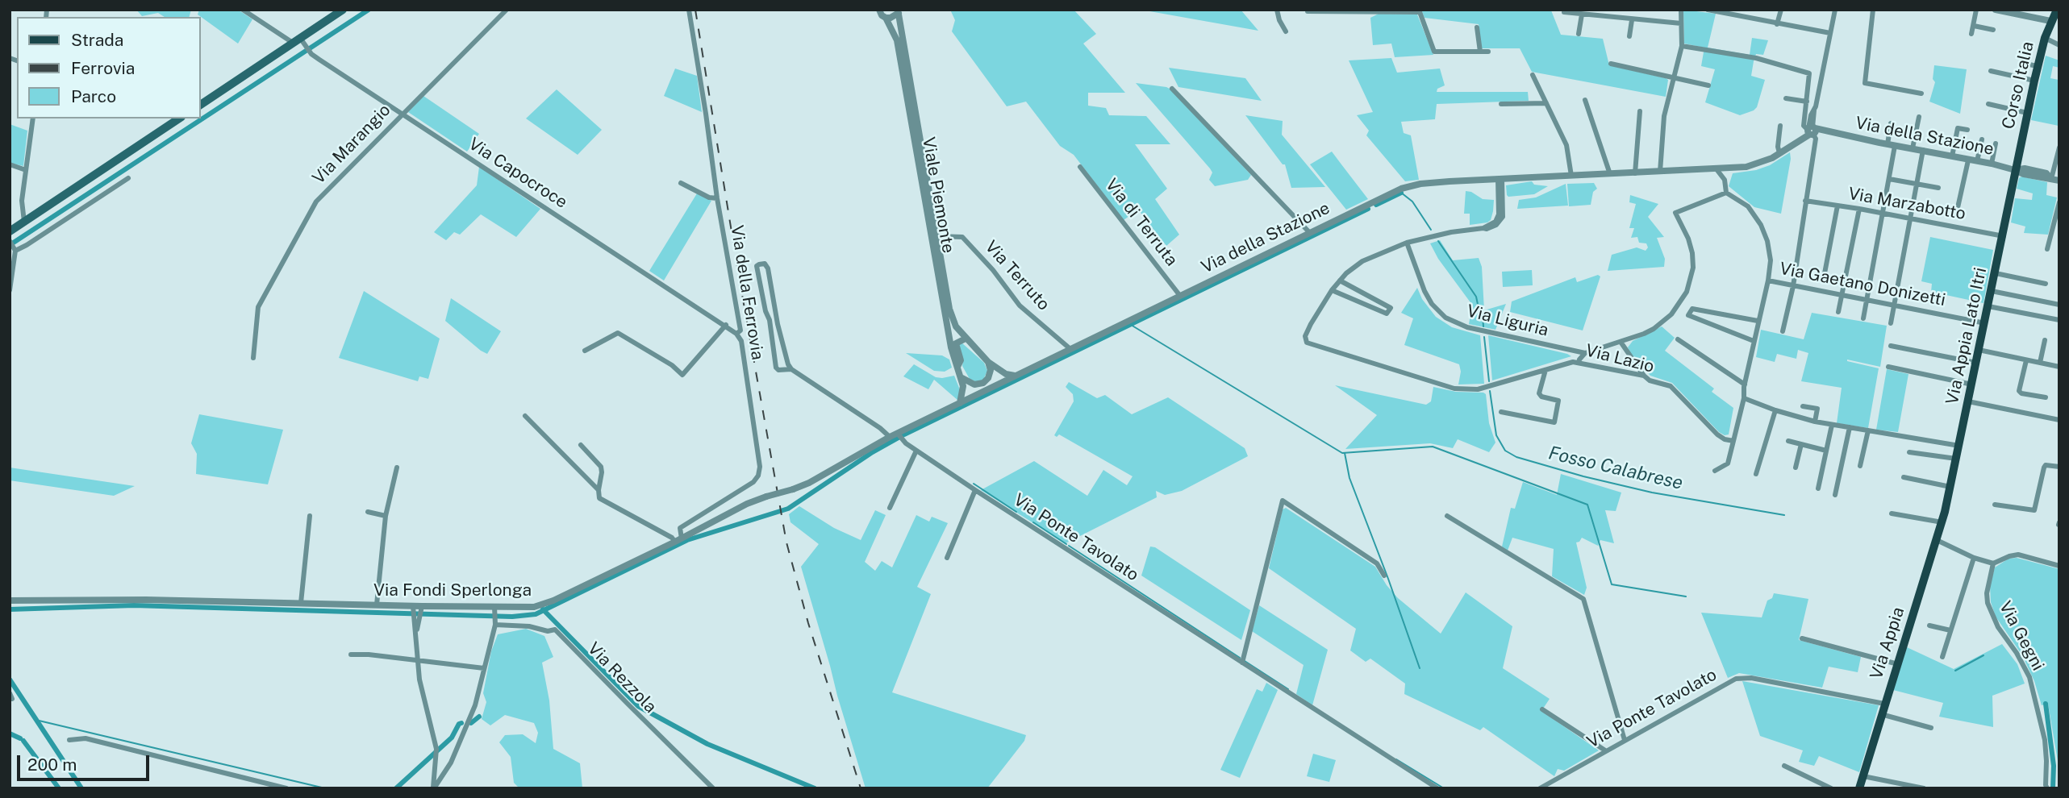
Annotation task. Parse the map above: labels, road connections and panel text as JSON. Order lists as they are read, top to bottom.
{
  "streets": {
    "main road": ["Corso Italia", "Via Appia Lato Itri", "Via Appia"],
    "street": [
      "Via della Stazione",
      "Via Marangio",
      "Via Capocroce",
      "Viale Piemonte",
      "Via Marzabotto",
      "Via di Terruta",
      "Via Terruto",
      "Via Gaetano Donizetti",
      "Via della Ferrovia",
      "Via Liguria",
      "Via Lazio",
      "Via Ponte Tavolato",
      "Via Fondi Sperlonga",
      "Via Gegni",
      "Via Rezzola"
    ]
  },
  "crossings": [
    ["Corso Italia", "Via della Stazione"],
    ["Corso Italia", "Via Appia Lato Itri"],
    ["Via della Stazione", "Viale Piemonte"],
    ["Via della Stazione", "Via di Terruta"],
    ["Via della Stazione", "Via Terruto"],
    ["Via della Stazione", "Via Appia Lato Itri"],
    ["Via della Stazione", "Via Ponte Tavolato"],
    ["Via della Stazione", "Via Fondi Sperlonga"],
    ["Via Marangio", "Via Capocroce"],
    ["Via Capocroce", "Via della Ferrovia"],
    ["Viale Piemonte", "Via Terruto"],
    ["Via Marzabotto", "Via Appia Lato Itri"],
    ["Via Gaetano Donizetti", "Via Appia Lato Itri"],
    ["Via della Ferrovia", "Via Fondi Sperlonga"],
    ["Via Appia Lato Itri", "Via Appia"],
    ["Via Ponte Tavolato", "Via Appia"]
  ],
  "water": ["Fosso Calabrese"],
  "legend": ["Strada", "Ferrovia", "Parco"],
  "scale_bar": "200 m"
}
